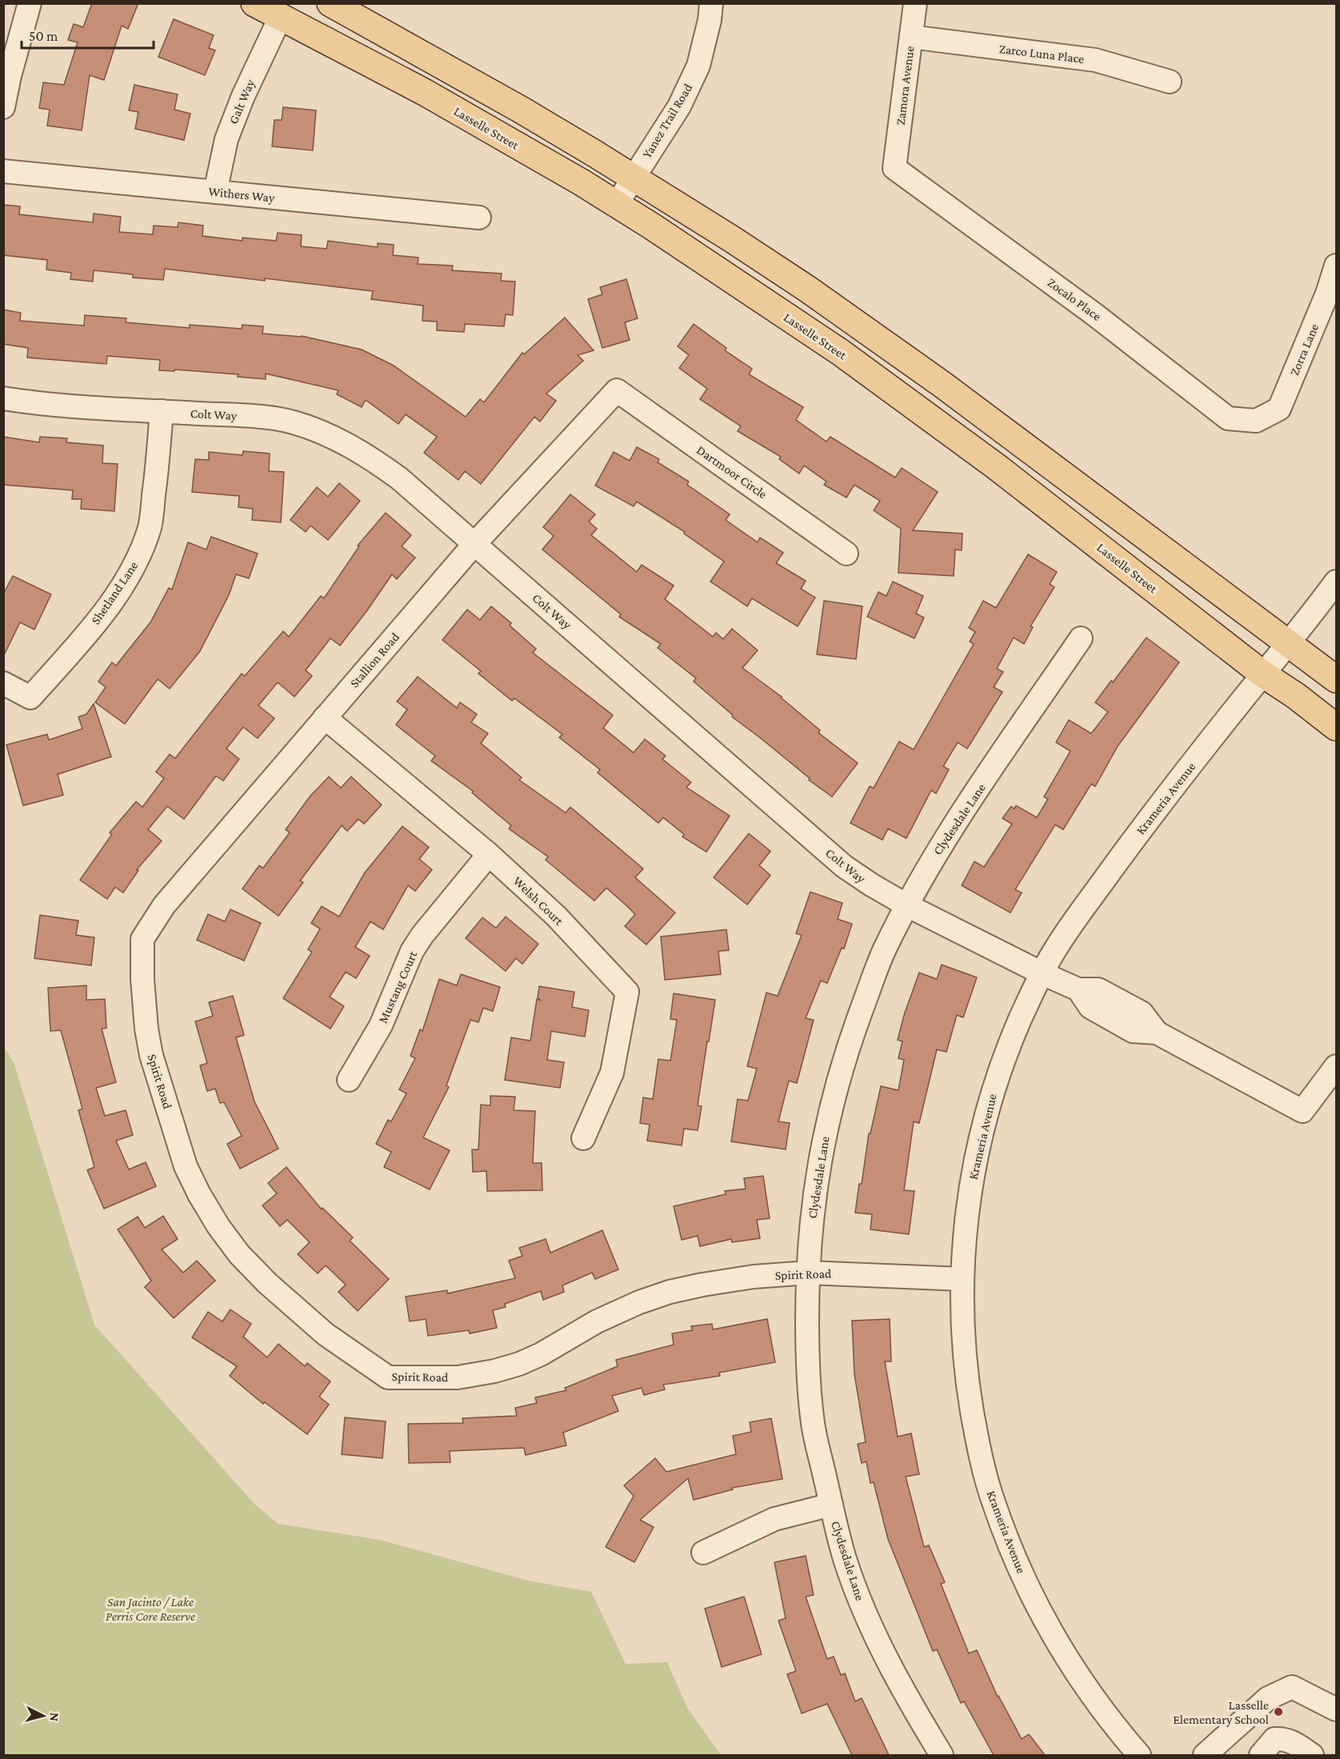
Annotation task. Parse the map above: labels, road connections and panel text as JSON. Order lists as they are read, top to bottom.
{
  "streets": {
    "main road": ["Lasselle Street"],
    "street": [
      "Zarco Luna Place",
      "Zamora Avenue",
      "Galt Way",
      "Yanez Trail Road",
      "Withers Way",
      "Zocalo Place",
      "Zorra Lane",
      "Colt Way",
      "Dartmoor Circle",
      "Shetland Lane",
      "Stallion Road",
      "Krameria Avenue",
      "Clydesdale Lane",
      "Welsh Court",
      "Mustang Court",
      "Spirit Road"
    ]
  },
  "crossings": [
    ["Zarco Luna Place", "Zamora Avenue"],
    ["Zamora Avenue", "Zocalo Place"],
    ["Galt Way", "Lasselle Street"],
    ["Galt Way", "Withers Way"],
    ["Yanez Trail Road", "Lasselle Street"],
    ["Lasselle Street", "Krameria Avenue"],
    ["Zocalo Place", "Zorra Lane"],
    ["Colt Way", "Shetland Lane"],
    ["Colt Way", "Stallion Road"],
    ["Colt Way", "Krameria Avenue"],
    ["Colt Way", "Clydesdale Lane"],
    ["Dartmoor Circle", "Stallion Road"],
    ["Stallion Road", "Welsh Court"],
    ["Stallion Road", "Spirit Road"],
    ["Krameria Avenue", "Spirit Road"],
    ["Clydesdale Lane", "Spirit Road"],
    ["Welsh Court", "Mustang Court"]
  ],
  "parks": ["San Jacinto / Lake Perris Core Reserve"],
  "places": ["Lasselle Elementary School"],
  "scale_bar": "50 m",
  "north": "right"
}
